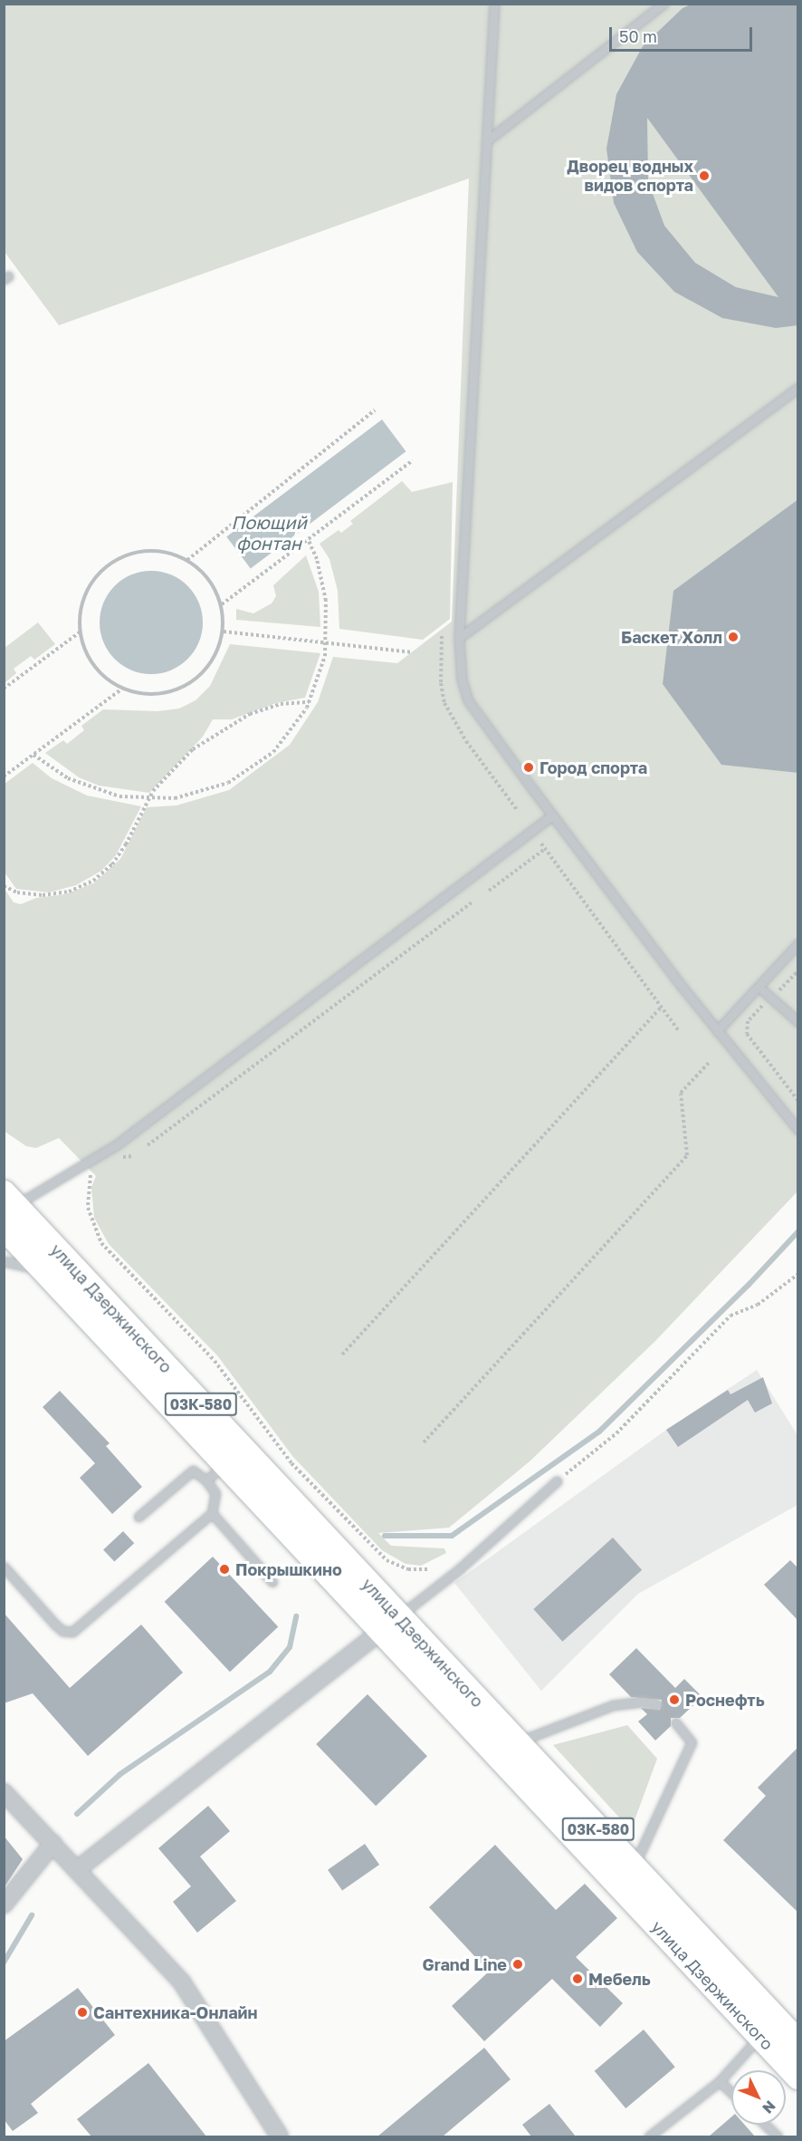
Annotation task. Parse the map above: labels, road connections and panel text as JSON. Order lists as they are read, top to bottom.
{
  "streets": {
    "main road": ["улица Дзержинского", "03К-580"]
  },
  "water": ["Поющий фонтан"],
  "places": [
    "Дворец водных видов спорта",
    "Баскет Холл",
    "Город спорта",
    "Покрышкино",
    "Роснефть",
    "Grand Line",
    "Мебель",
    "Сантехника-Онлайн"
  ],
  "scale_bar": "50 m",
  "north": "bottom right"
}
